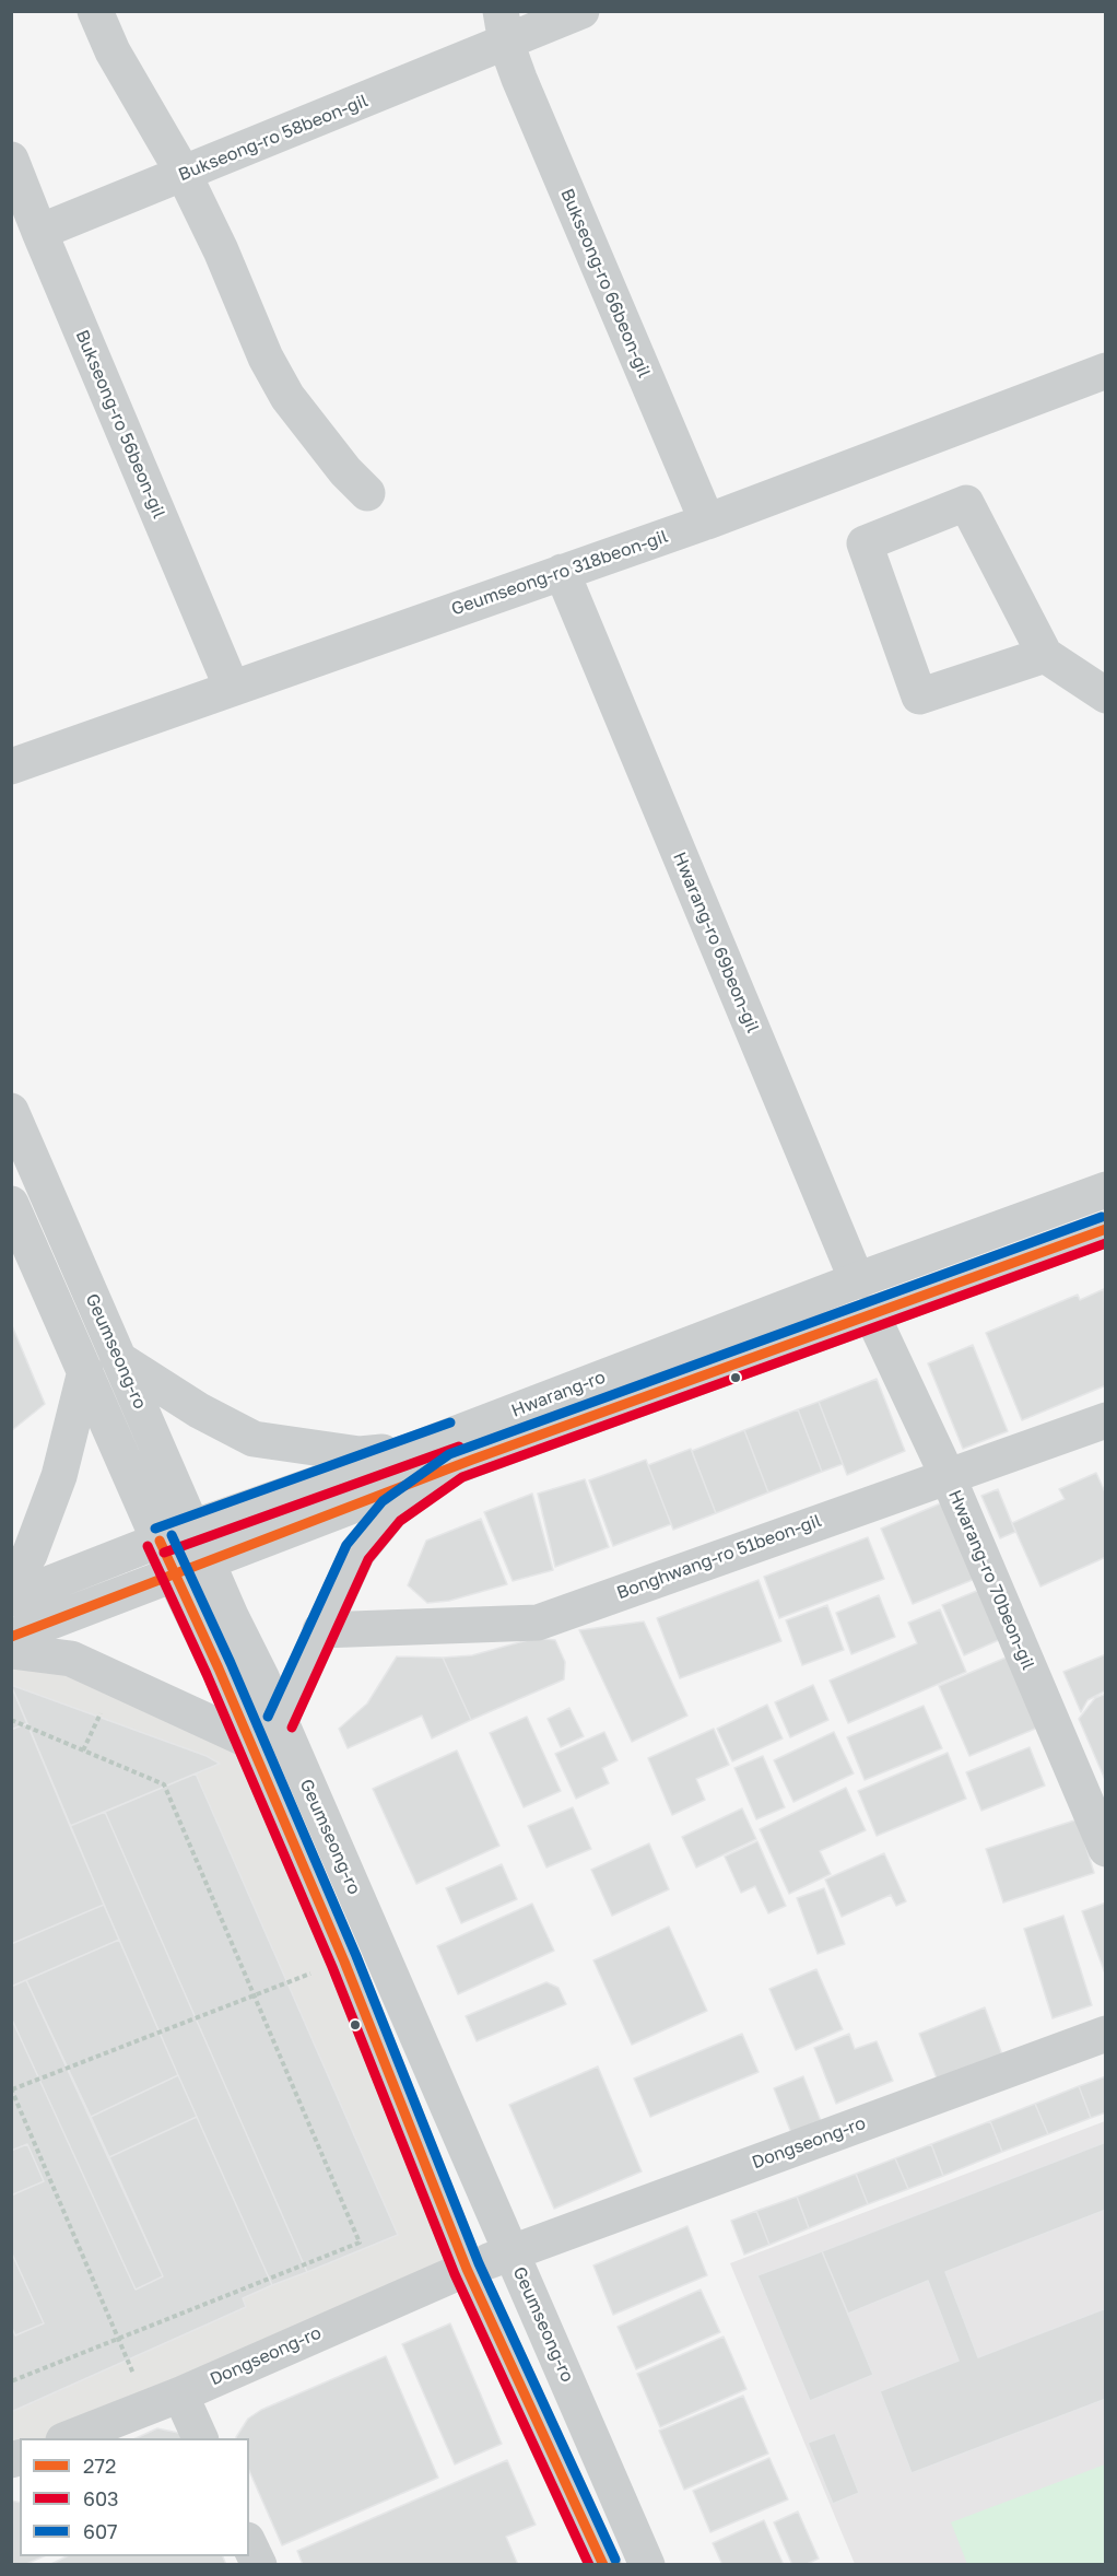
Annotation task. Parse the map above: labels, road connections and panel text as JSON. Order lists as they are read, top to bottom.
{
  "streets": {
    "street": [
      "Bukseong-ro 58beon-gil",
      "Bukseong-ro 66beon-gil",
      "Bukseong-ro 56beon-gil",
      "Geumseong-ro 318beon-gil",
      "Hwarang-ro 69beon-gil",
      "Geumseong-ro",
      "Hwarang-ro",
      "Bonghwang-ro 51beon-gil",
      "Hwarang-ro 70beon-gil",
      "Dongseong-ro"
    ]
  },
  "crossings": [
    ["Bukseong-ro 58beon-gil", "Bukseong-ro 66beon-gil"],
    ["Bukseong-ro 58beon-gil", "Bukseong-ro 56beon-gil"],
    ["Bukseong-ro 66beon-gil", "Geumseong-ro 318beon-gil"],
    ["Bukseong-ro 56beon-gil", "Geumseong-ro 318beon-gil"],
    ["Geumseong-ro 318beon-gil", "Hwarang-ro 69beon-gil"],
    ["Hwarang-ro 69beon-gil", "Hwarang-ro"],
    ["Hwarang-ro 69beon-gil", "Hwarang-ro 70beon-gil"],
    ["Geumseong-ro", "Hwarang-ro"],
    ["Geumseong-ro", "Dongseong-ro"],
    ["Hwarang-ro", "Hwarang-ro 70beon-gil"],
    ["Bonghwang-ro 51beon-gil", "Hwarang-ro 70beon-gil"]
  ],
  "lines": ["transit line 607", "transit line 272", "transit line 603"],
  "legend": ["272", "603", "607"]
}
